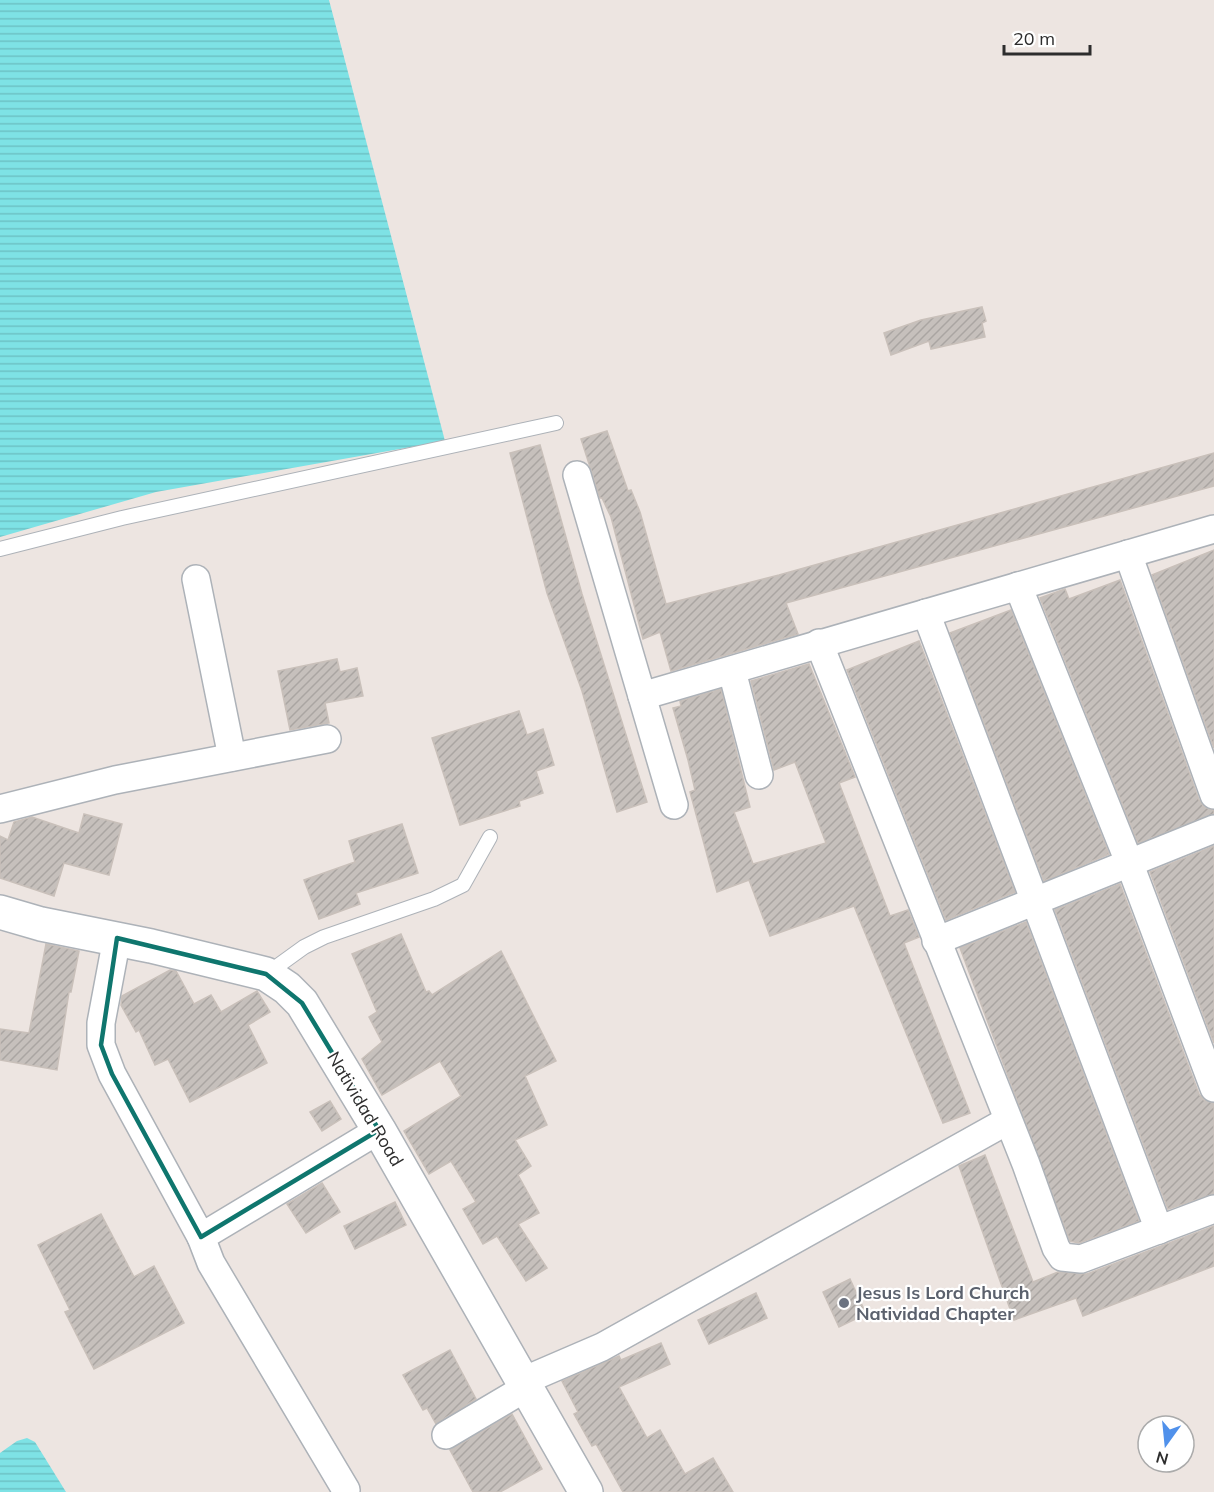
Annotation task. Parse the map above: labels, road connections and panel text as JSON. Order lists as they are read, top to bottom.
{
  "streets": {
    "street": ["Natividad Road"]
  },
  "places": ["Jesus Is Lord Church Natividad Chapter"],
  "scale_bar": "20 m",
  "north": "bottom"
}
